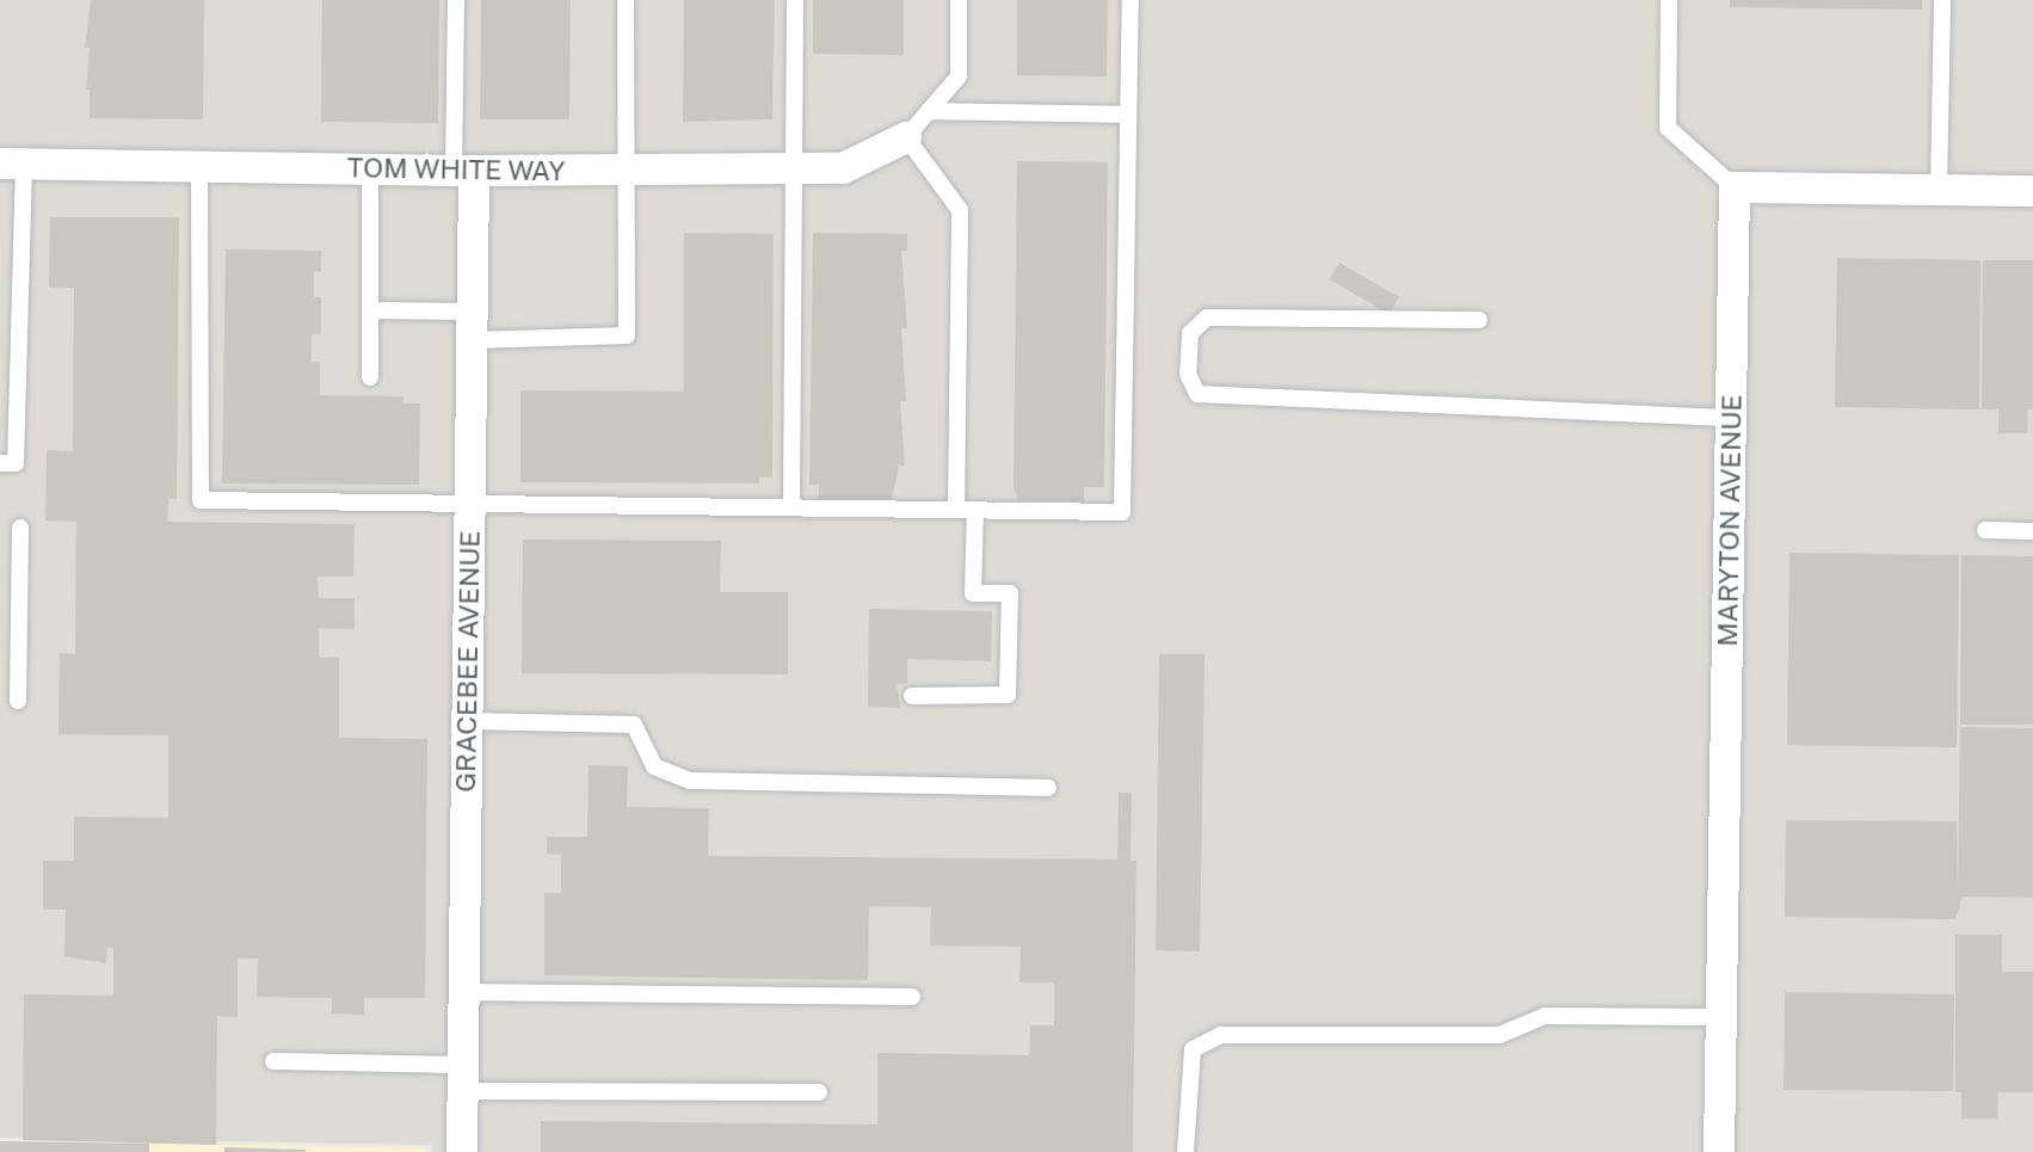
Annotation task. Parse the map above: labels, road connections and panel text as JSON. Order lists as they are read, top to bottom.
{
  "streets": {
    "street": ["TOM WHITE WAY", "MARYTON AVENUE", "GRACEBEE AVENUE"]
  },
  "crossings": [
    ["TOM WHITE WAY", "GRACEBEE AVENUE"]
  ]
}
